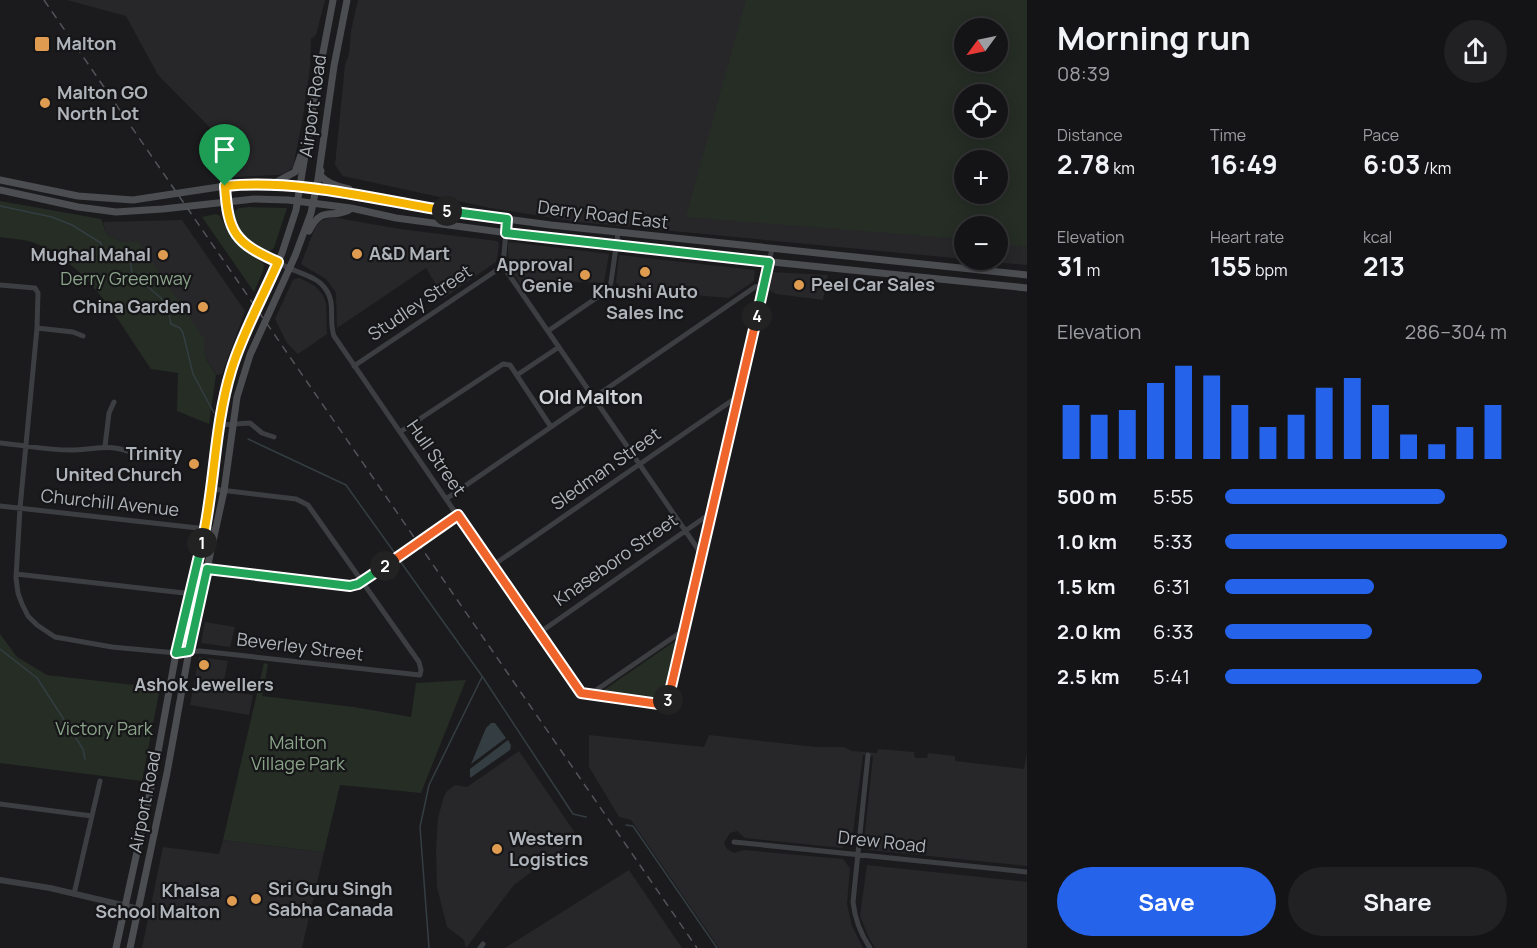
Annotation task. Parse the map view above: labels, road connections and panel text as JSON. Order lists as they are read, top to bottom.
{
  "streets": {
    "main road": ["Airport Road", "Derry Road East"],
    "street": [
      "Studley Street",
      "Hull Street",
      "Sledman Street",
      "Churchill Avenue",
      "Knaseboro Street",
      "Beverley Street",
      "Drew Road"
    ]
  },
  "crossings": [
    ["Airport Road", "Derry Road East"],
    ["Airport Road", "Hull Street"],
    ["Airport Road", "Churchill Avenue"],
    ["Airport Road", "Beverley Street"],
    ["Derry Road East", "Hull Street"],
    ["Studley Street", "Hull Street"],
    ["Hull Street", "Sledman Street"],
    ["Hull Street", "Knaseboro Street"],
    ["Churchill Avenue", "Beverley Street"]
  ],
  "districts": ["Old Malton"],
  "parks": ["Derry Greenway", "Victory Park", "Malton Village Park"],
  "places": {
    "transit": ["Malton"],
    "other": [
      "Malton GO North Lot",
      "A&D Mart",
      "Mughal Mahal",
      "Khushi Auto Sales Inc",
      "Approval Genie",
      "Peel Car Sales",
      "China Garden",
      "Trinity United Church",
      "Ashok Jewellers",
      "Western Logistics",
      "Sri Guru Singh Sabha Canada",
      "Khalsa School Malton"
    ]
  },
  "north": "bottom left",
  "page": {
    "heading": ["Morning run", "08:39"],
    "map_buttons": ["+", "−"],
    "stats": [
      ["Distance", "2.78 km"],
      ["Time", "16:49"],
      ["Pace", "6:03 /km"],
      ["Elevation", "31 m"],
      ["Heart rate", "155 bpm"],
      ["kcal", "213"]
    ],
    "pins": [
      "5",
      "4",
      "1",
      "2",
      "3"
    ],
    "chart": ["Elevation", "286–304 m"],
    "list": [
      {
        "name": "500 m",
        "note": "5:55"
      },
      {
        "name": "1.0 km",
        "note": "5:33"
      },
      {
        "name": "1.5 km",
        "note": "6:31"
      },
      {
        "name": "2.0 km",
        "note": "6:33"
      },
      {
        "name": "2.5 km",
        "note": "5:41"
      }
    ],
    "buttons": ["Save", "Share"]
  }
}
